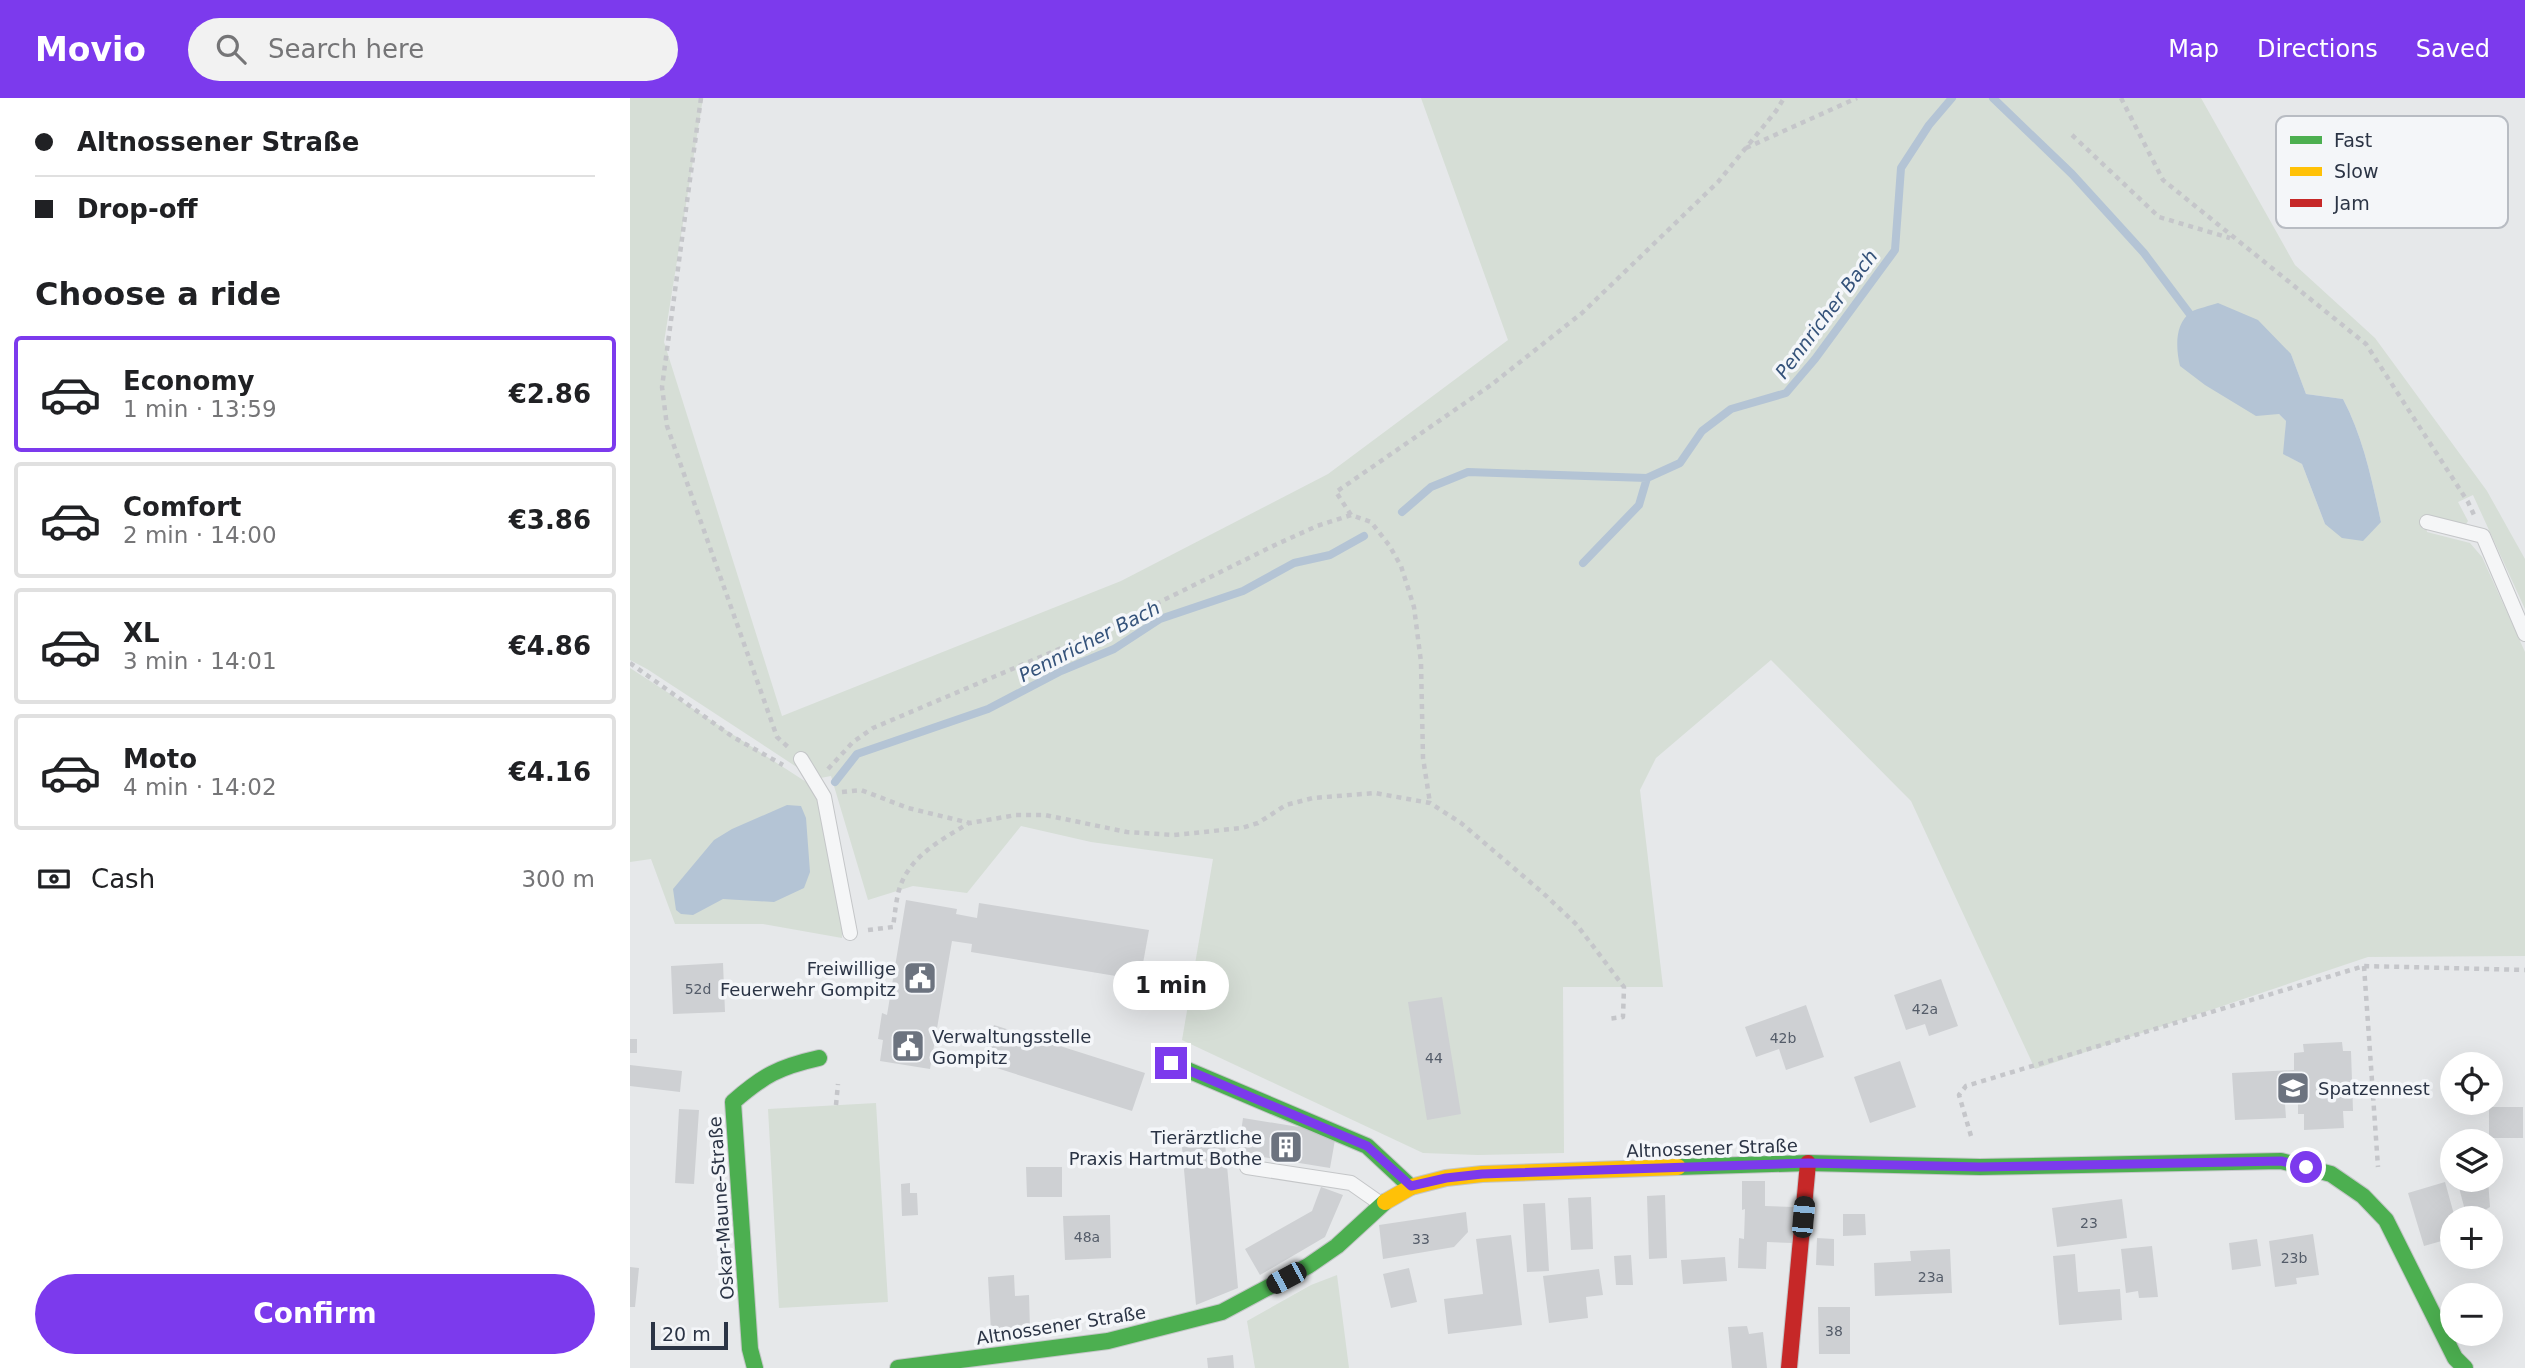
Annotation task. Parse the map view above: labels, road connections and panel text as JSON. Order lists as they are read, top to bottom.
{
  "streets": {
    "street": ["Altnossener Straße", "Oskar-Maune-Straße"]
  },
  "water": ["Pennricher Bach"],
  "places": {
    "public building": ["Freiwillige Feuerwehr Gompitz", "Verwaltungsstelle Gompitz"],
    "school or university": ["Spatzennest"],
    "building": ["Tierärztliche Praxis Hartmut Bothe"]
  },
  "house_numbers": [
    "52d",
    "42a",
    "42b",
    "44",
    "23",
    "48a",
    "33",
    "23b",
    "23a",
    "38"
  ],
  "legend": ["Fast", "Slow", "Jam"],
  "scale_bar": "20 m",
  "page": {
    "header": "Movio",
    "search": "Search here",
    "nav": ["Map", "Directions", "Saved"],
    "banner": ["Altnossener Straße", "Drop-off"],
    "heading": "Choose a ride",
    "list": [
      {
        "name": "Economy",
        "note": "1 min · 13:59",
        "value": "€2.86"
      },
      {
        "name": "Comfort",
        "note": "2 min · 14:00",
        "value": "€3.86"
      },
      {
        "name": "XL",
        "note": "3 min · 14:01",
        "value": "€4.86"
      },
      {
        "name": "Moto",
        "note": "4 min · 14:02",
        "value": "€4.16"
      }
    ],
    "pay": ["Cash", "300 m"],
    "bubble": "1 min",
    "map_buttons": ["+", "−"],
    "buttons": "Confirm",
    "scale": "20 m"
  }
}
